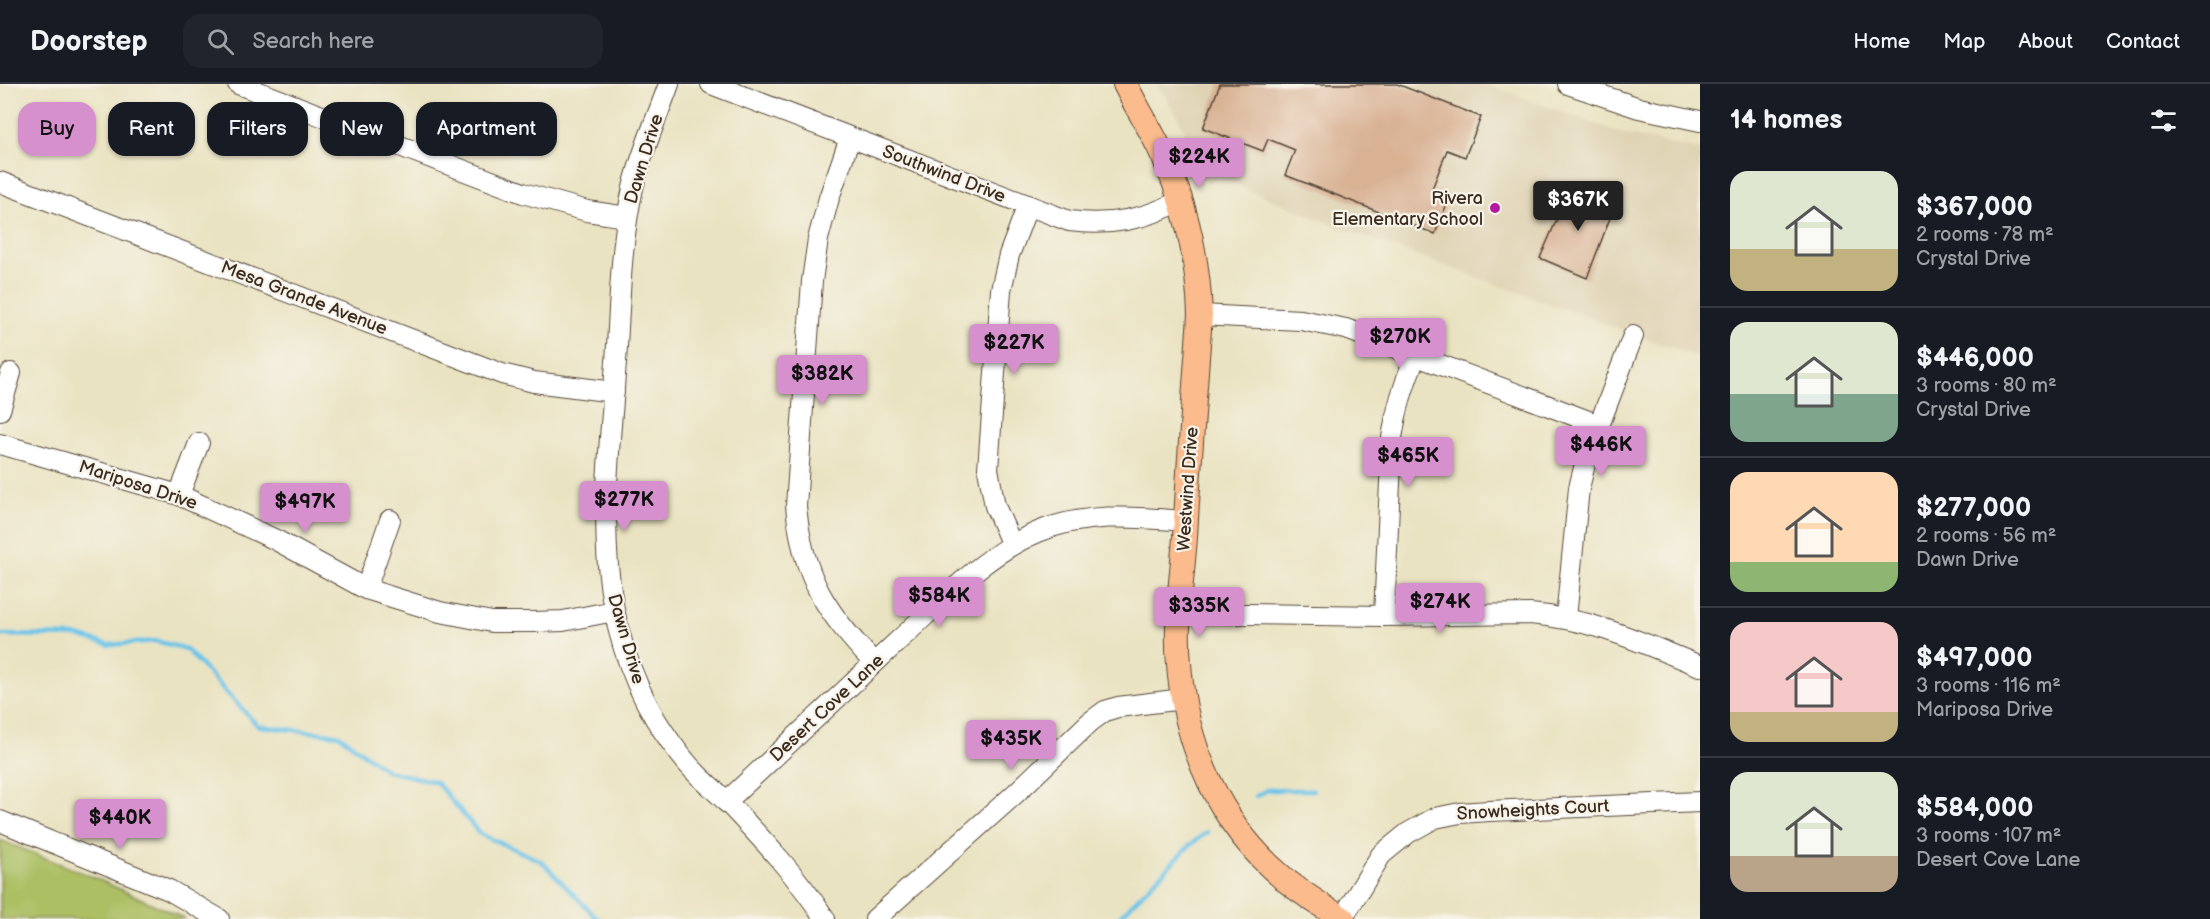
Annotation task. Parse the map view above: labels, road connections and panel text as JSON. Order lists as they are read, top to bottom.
{
  "streets": {
    "main road": ["Westwind Drive"],
    "street": [
      "Dawn Drive",
      "Southwind Drive",
      "Mesa Grande Avenue",
      "Mariposa Drive",
      "Desert Cove Lane",
      "Snowheights Court"
    ]
  },
  "crossings": [
    ["Dawn Drive", "Mesa Grande Avenue"],
    ["Dawn Drive", "Mariposa Drive"],
    ["Dawn Drive", "Desert Cove Lane"],
    ["Southwind Drive", "Westwind Drive"],
    ["Westwind Drive", "Desert Cove Lane"],
    ["Westwind Drive", "Snowheights Court"]
  ],
  "places": ["Rivera Elementary School"],
  "page": {
    "header": "Doorstep",
    "search": "Search here",
    "nav": [
      "Home",
      "Map",
      "About",
      "Contact"
    ],
    "heading": "14 homes",
    "chip": [
      "Buy",
      "Rent",
      "Filters",
      "New",
      "Apartment"
    ],
    "price": [
      "$224K",
      "$367K",
      "$270K",
      "$227K",
      "$382K",
      "$446K",
      "$465K",
      "$277K",
      "$497K",
      "$584K",
      "$274K",
      "$335K",
      "$435K",
      "$440K"
    ],
    "list": [
      {
        "name": "$367,000",
        "note": "2 rooms · 78 m² · Crystal Drive"
      },
      {
        "name": "$446,000",
        "note": "3 rooms · 80 m² · Crystal Drive"
      },
      {
        "name": "$277,000",
        "note": "2 rooms · 56 m² · Dawn Drive"
      },
      {
        "name": "$497,000",
        "note": "3 rooms · 116 m² · Mariposa Drive"
      },
      {
        "name": "$584,000",
        "note": "3 rooms · 107 m² · Desert Cove Lane"
      }
    ]
  }
}
